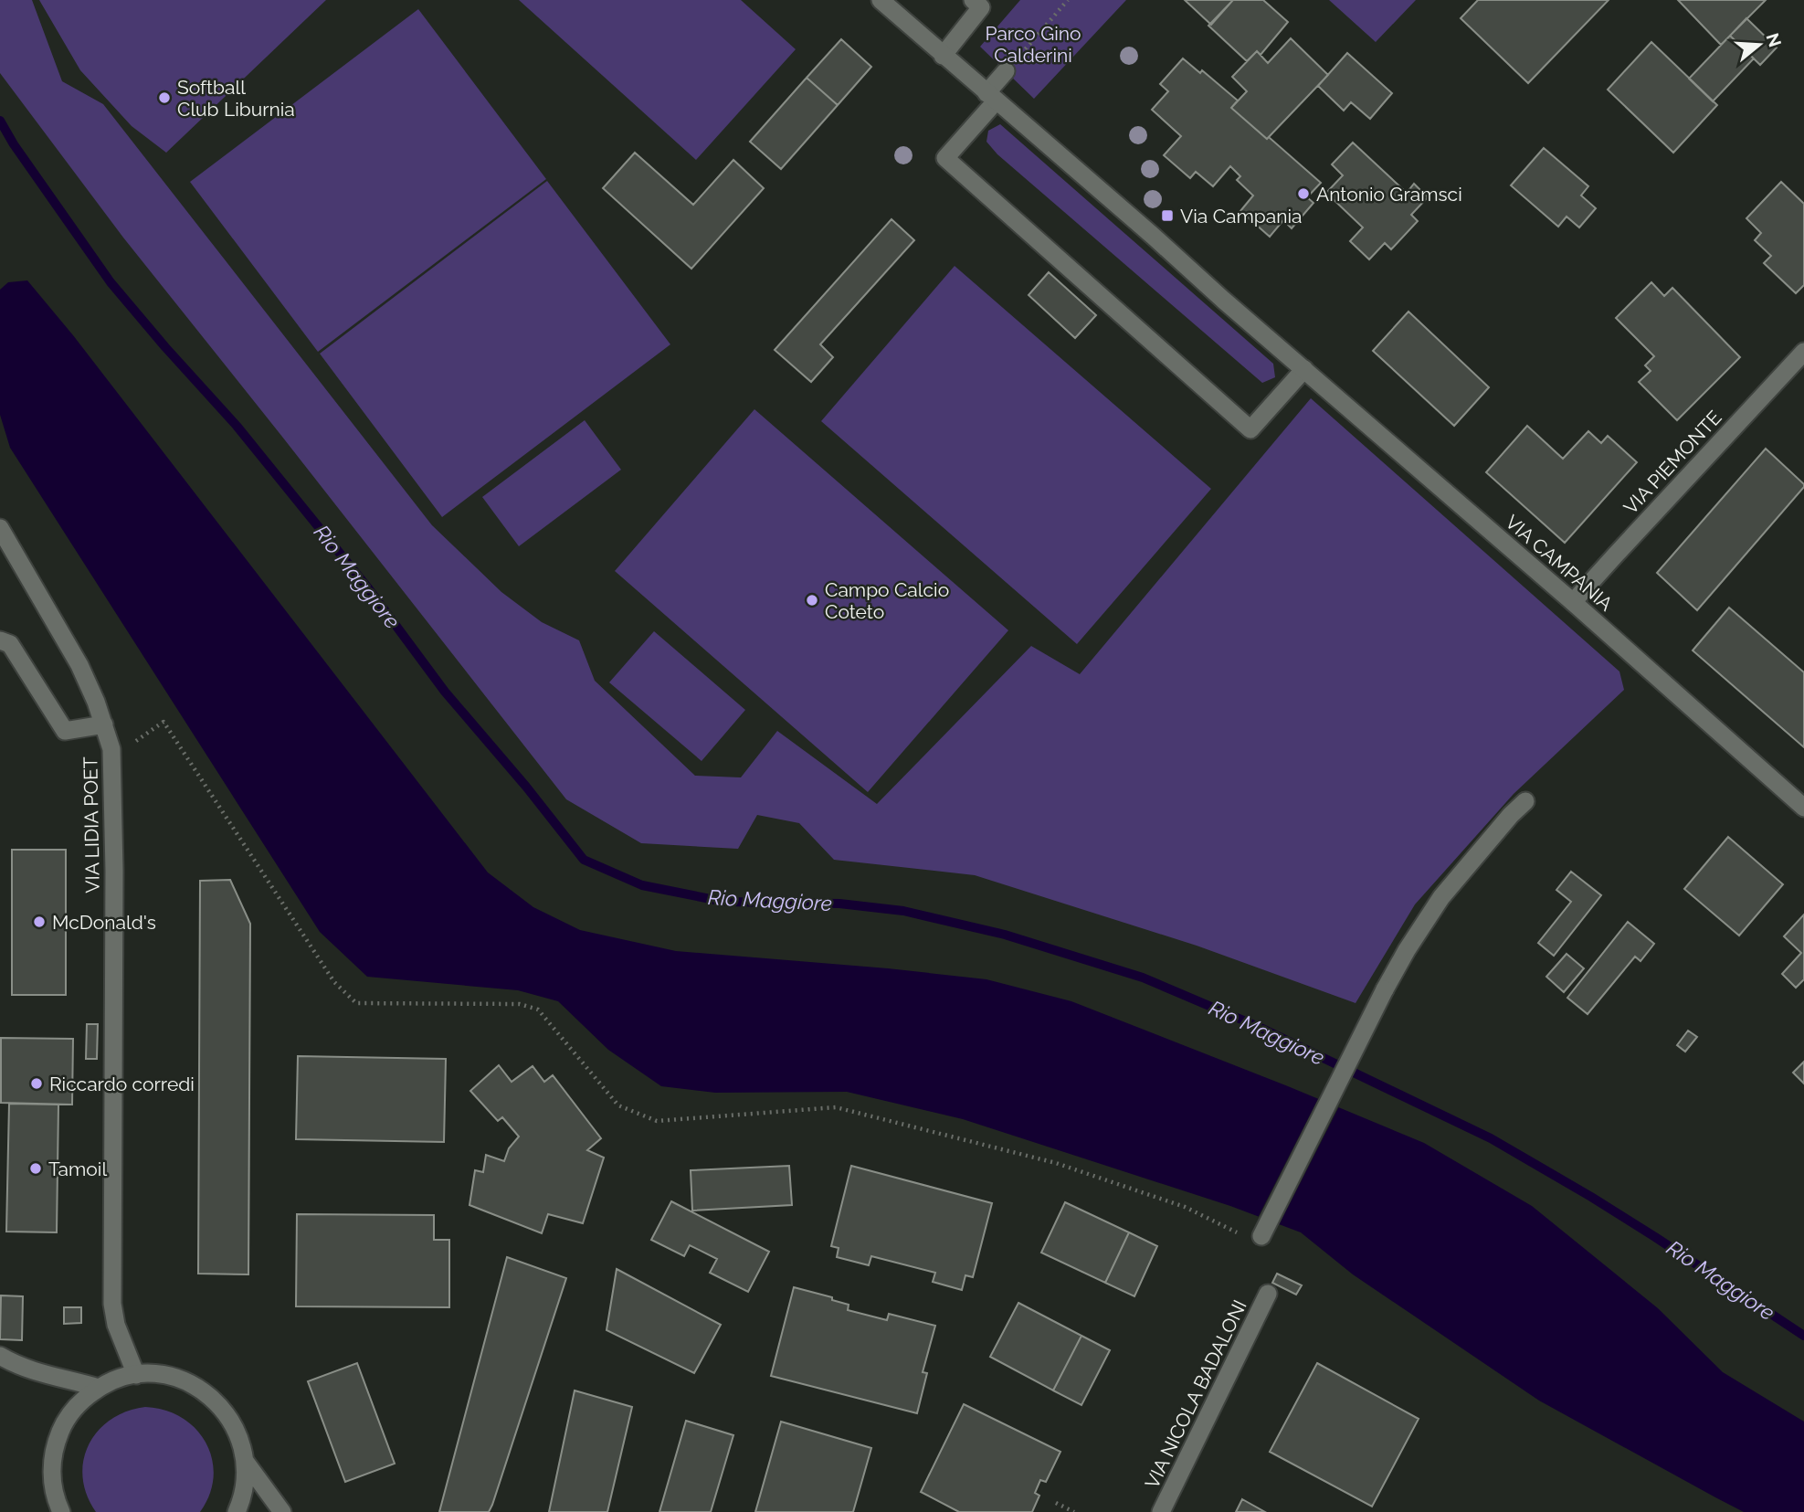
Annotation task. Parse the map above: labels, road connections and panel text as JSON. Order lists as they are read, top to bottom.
{
  "streets": {
    "street": [
      "VIA PIEMONTE",
      "VIA CAMPANIA",
      "VIA LIDIA POET",
      "VIA NICOLA BADALONI"
    ]
  },
  "crossings": [
    ["VIA PIEMONTE", "VIA CAMPANIA"]
  ],
  "water": ["Rio Maggiore"],
  "parks": ["Parco Gino Calderini"],
  "places": {
    "other": [
      "Softball Club Liburnia",
      "Antonio Gramsci",
      "Campo Calcio Coteto",
      "McDonald's",
      "Riccardo corredi",
      "Tamoil"
    ],
    "transit": ["Via Campania"]
  },
  "north": "right"
}
